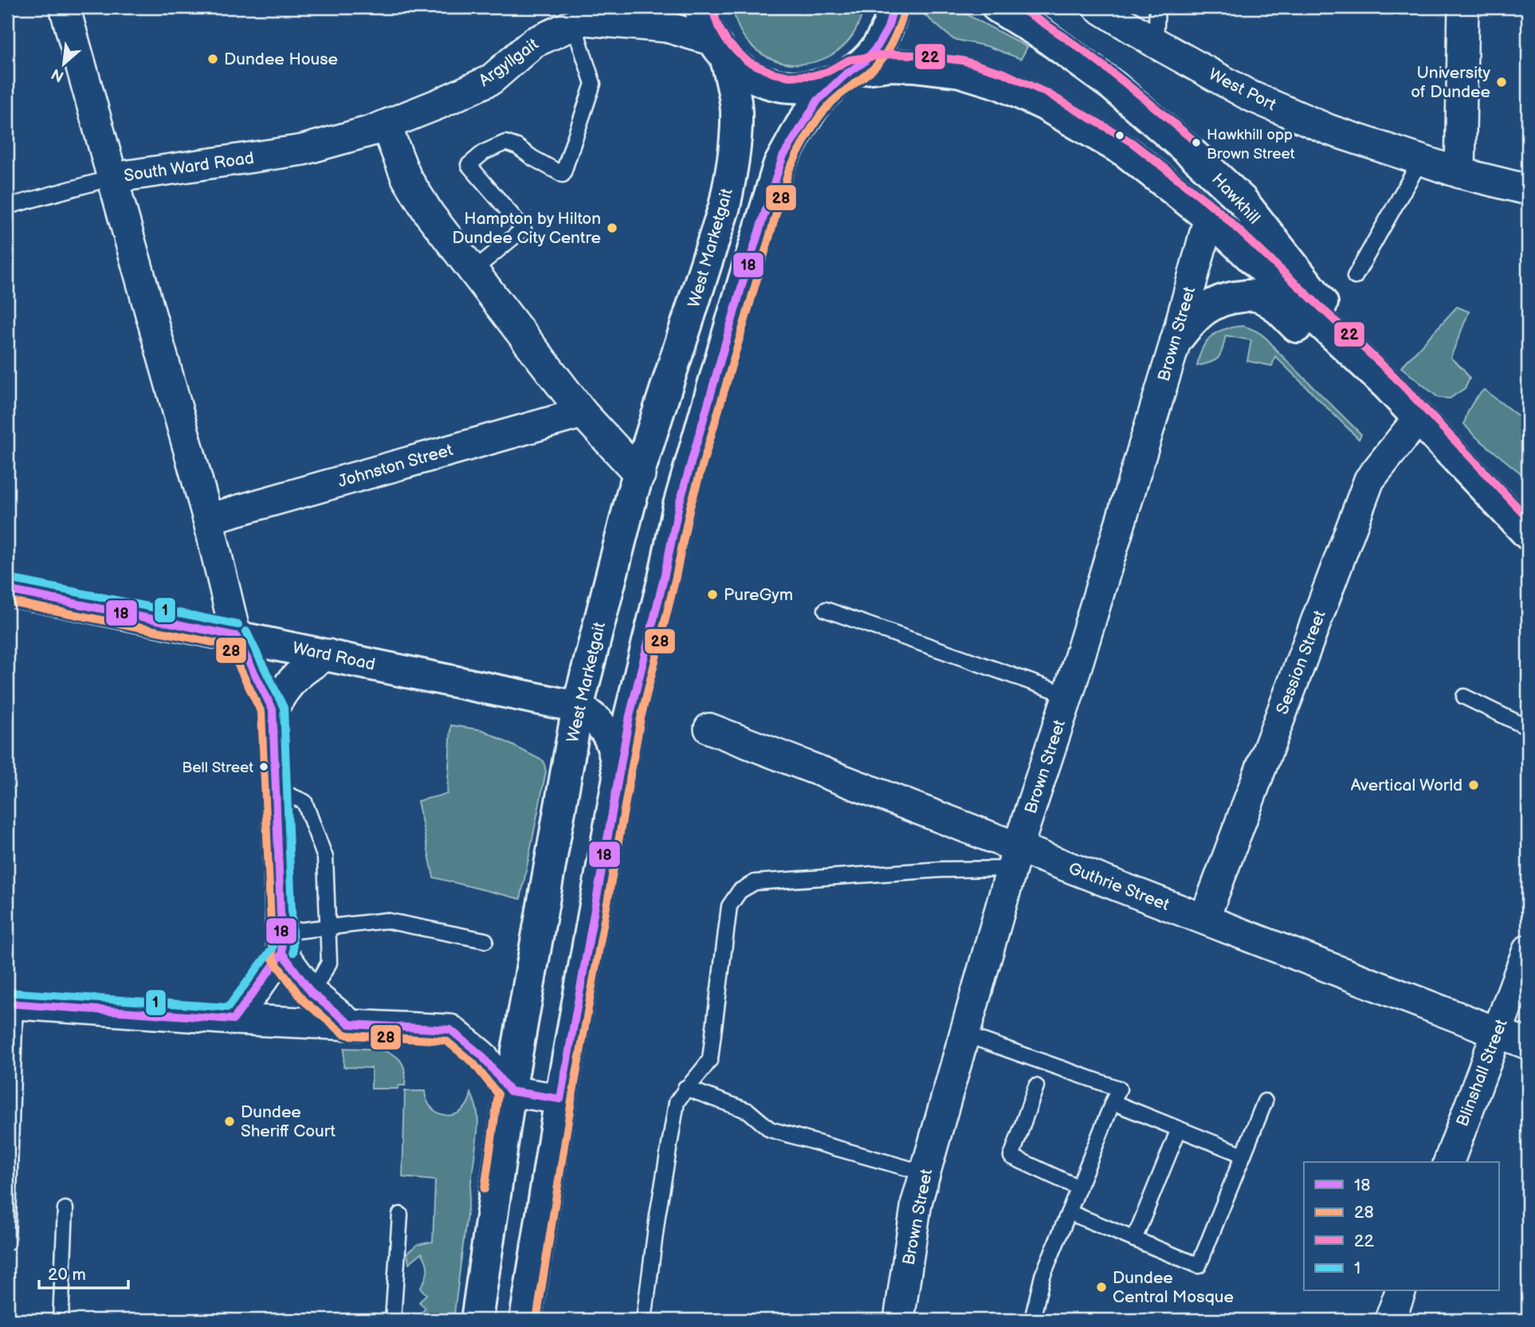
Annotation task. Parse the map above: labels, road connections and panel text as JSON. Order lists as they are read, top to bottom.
{
  "streets": {
    "main road": ["Hawkhill", "West Marketgait", "Ward Road"],
    "street": [
      "Argyllgait",
      "West Port",
      "South Ward Road",
      "Brown Street",
      "Johnston Street",
      "Session Street",
      "Guthrie Street",
      "Blinshall Street"
    ]
  },
  "crossings": [
    ["Argyllgait", "South Ward Road"],
    ["Argyllgait", "West Marketgait"],
    ["Hawkhill", "Brown Street"],
    ["Hawkhill", "Session Street"],
    ["West Marketgait", "Ward Road"],
    ["Brown Street", "Guthrie Street"],
    ["Session Street", "Guthrie Street"],
    ["Guthrie Street", "Blinshall Street"]
  ],
  "places": [
    "Dundee House",
    "University of Dundee",
    "Hawkhill opp Brown Street",
    "Hampton by Hilton Dundee City Centre",
    "PureGym",
    "Bell Street",
    "Avertical World",
    "Dundee Sheriff Court",
    "Dundee Central Mosque"
  ],
  "lines": [
    "transit line 18",
    "transit line 22",
    "transit line 28",
    "transit line 1"
  ],
  "legend": [
    "18",
    "28",
    "22",
    "1"
  ],
  "scale_bar": "20 m",
  "north": "bottom left"
}
